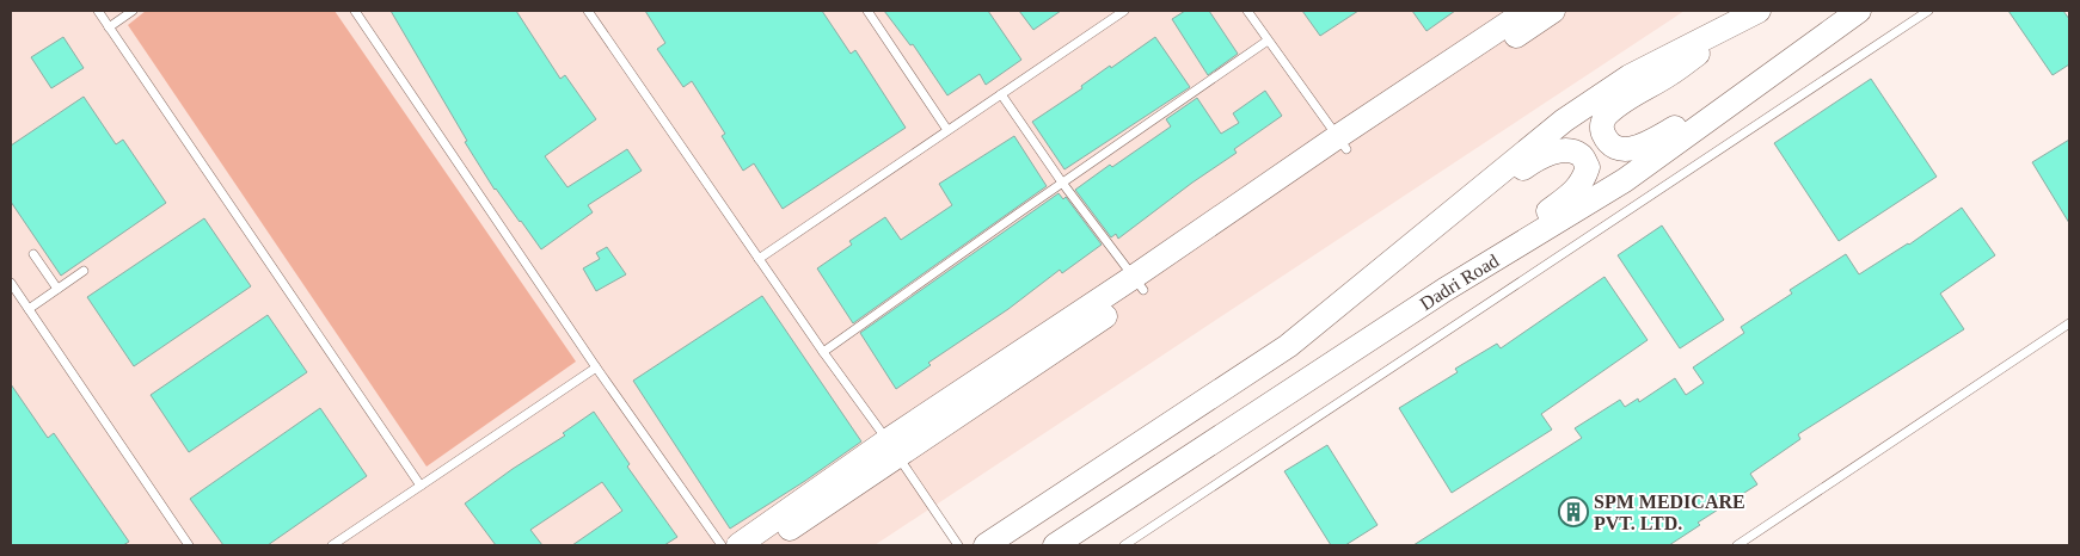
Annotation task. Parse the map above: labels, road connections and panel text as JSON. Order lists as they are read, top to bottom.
{
  "streets": {
    "main road": ["Dadri Road"]
  },
  "places": {
    "building": ["SPM MEDICARE PVT. LTD."]
  }
}
